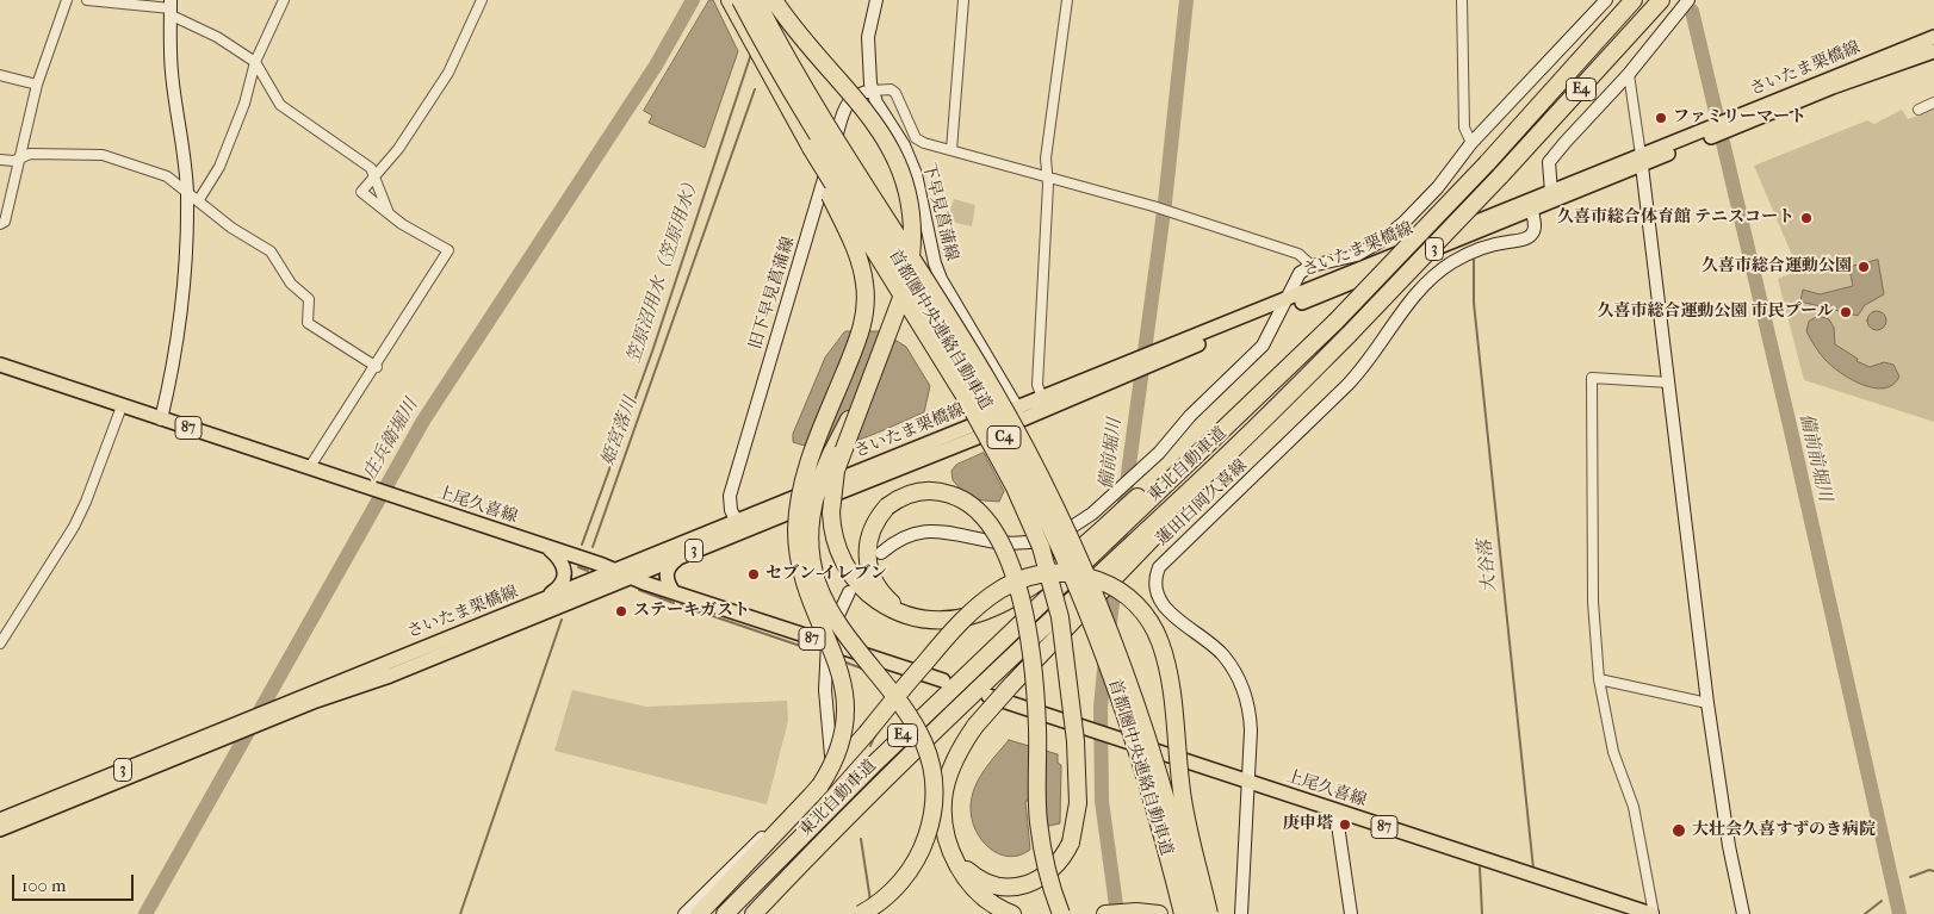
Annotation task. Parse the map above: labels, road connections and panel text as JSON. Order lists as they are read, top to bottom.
{
  "streets": {
    "highway": [
      "E4",
      "首都圏中央連絡自動車道",
      "C4",
      "東北自動車道"
    ],
    "main road": [
      "さいたま栗橋線",
      "3",
      "87",
      "上尾久喜線"
    ],
    "street": ["下早見菖蒲線", "旧下早見菖蒲線", "蓮田白岡久喜線"]
  },
  "crossings": [
    ["さいたま栗橋線", "下早見菖蒲線"],
    ["さいたま栗橋線", "旧下早見菖蒲線"],
    ["さいたま栗橋線", "蓮田白岡久喜線"],
    ["さいたま栗橋線", "上尾久喜線"],
    ["下早見菖蒲線", "旧下早見菖蒲線"],
    ["蓮田白岡久喜線", "上尾久喜線"]
  ],
  "water": [
    "笠原沼用水（笠原用水）",
    "姫宮落川",
    "庄兵衛堀川",
    "備前堀川",
    "備前前堀川",
    "大谷落"
  ],
  "places": [
    "ファミリーマート",
    "久喜市総合体育館 テニスコート",
    "久喜市総合運動公園",
    "久喜市総合運動公園 市民プール",
    "セブン-イレブン",
    "ステーキガスト",
    "庚申塔",
    "大壮会久喜すずのき病院"
  ],
  "scale_bar": "100 m"
}
